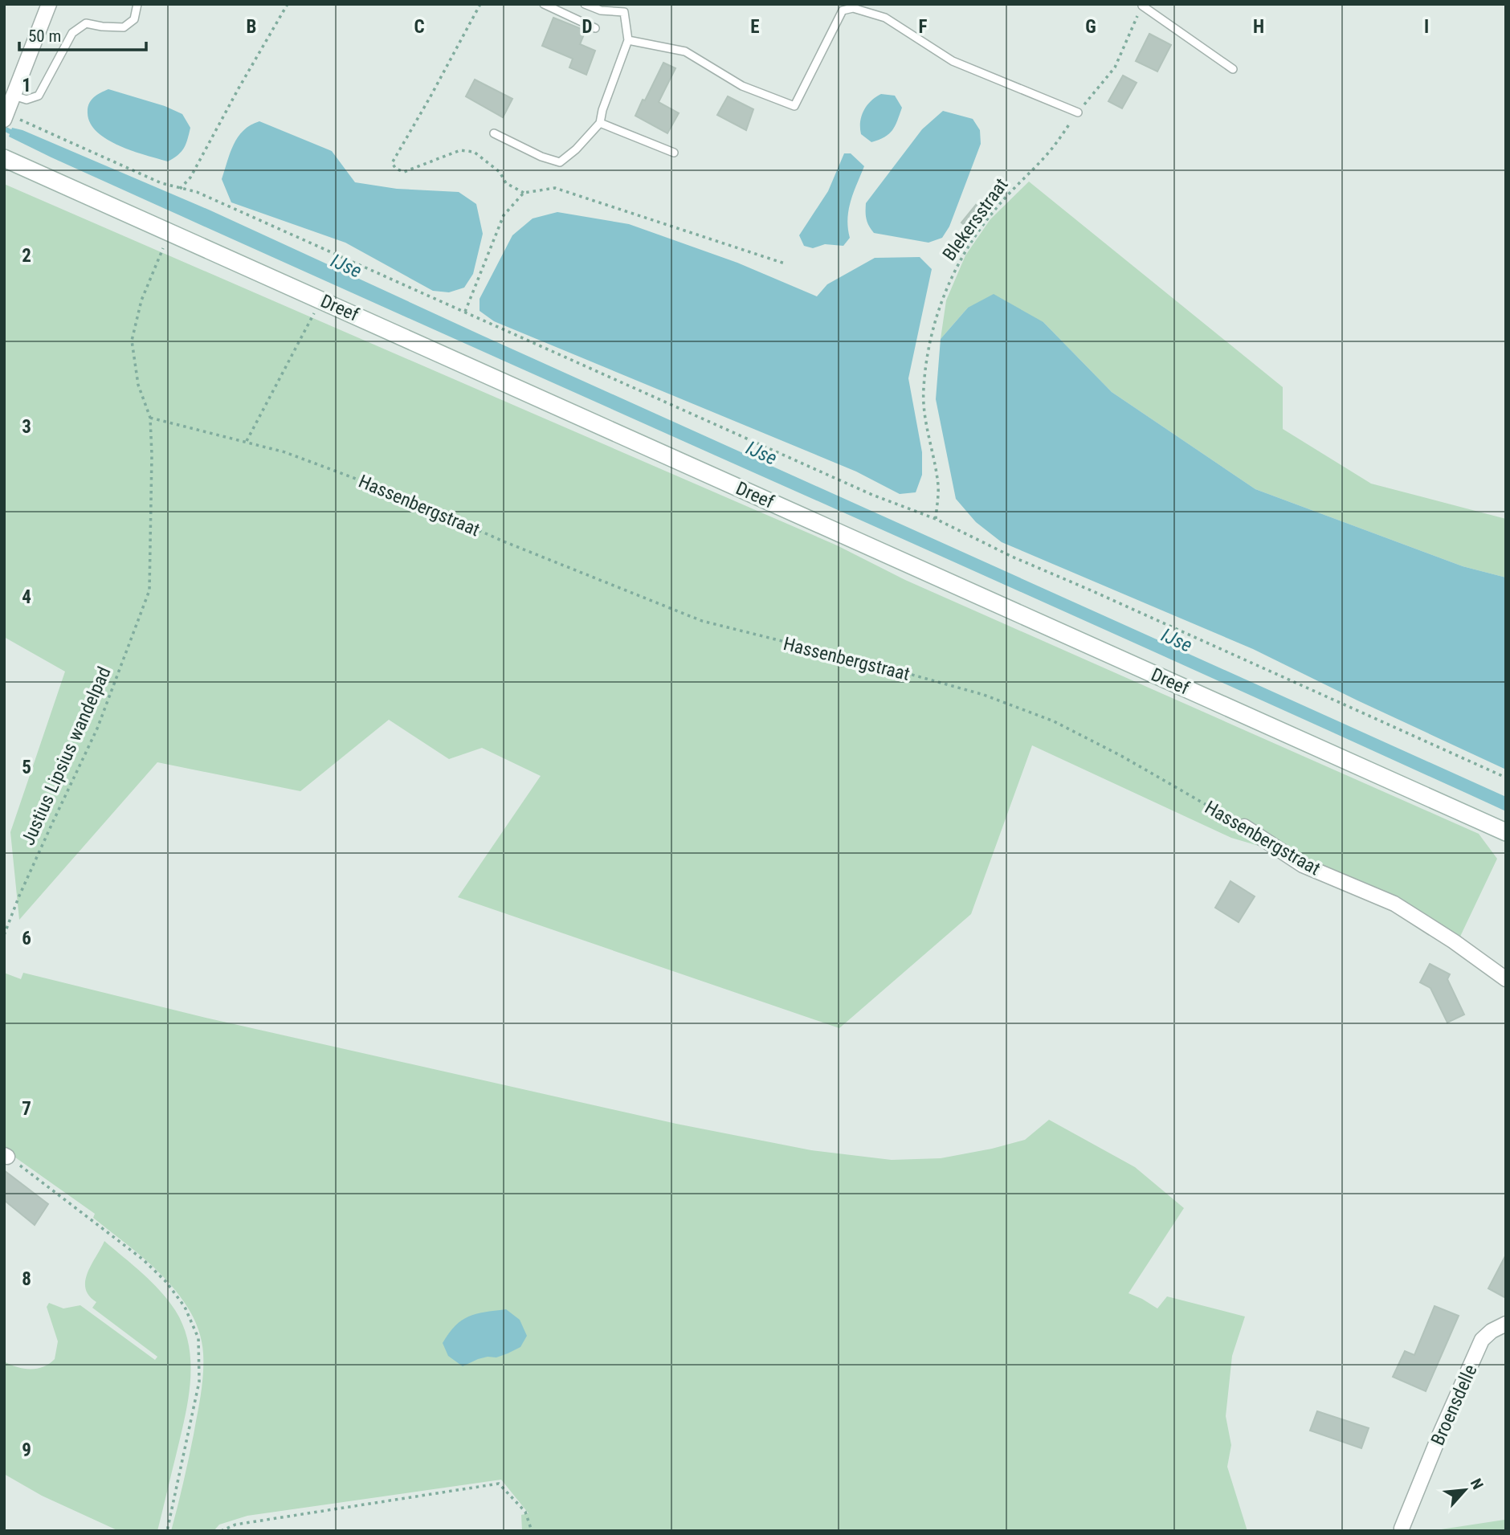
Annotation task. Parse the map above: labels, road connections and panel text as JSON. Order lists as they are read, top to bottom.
{
  "streets": {
    "main road": ["Dreef"],
    "street": ["Hassenbergstraat", "Broensdelle"],
    "path": ["Blekersstraat", "Justius Lipsius wandelpad"]
  },
  "crossings": [
    ["Dreef", "Justius Lipsius wandelpad"],
    ["Hassenbergstraat", "Justius Lipsius wandelpad"]
  ],
  "water": ["IJse"],
  "scale_bar": "50 m",
  "north": "top right",
  "grid": {
    "columns": [
      "B",
      "C",
      "D",
      "E",
      "F",
      "G",
      "H",
      "I"
    ],
    "rows": [
      "1",
      "2",
      "3",
      "4",
      "5",
      "6",
      "7",
      "8",
      "9"
    ]
  }
}
